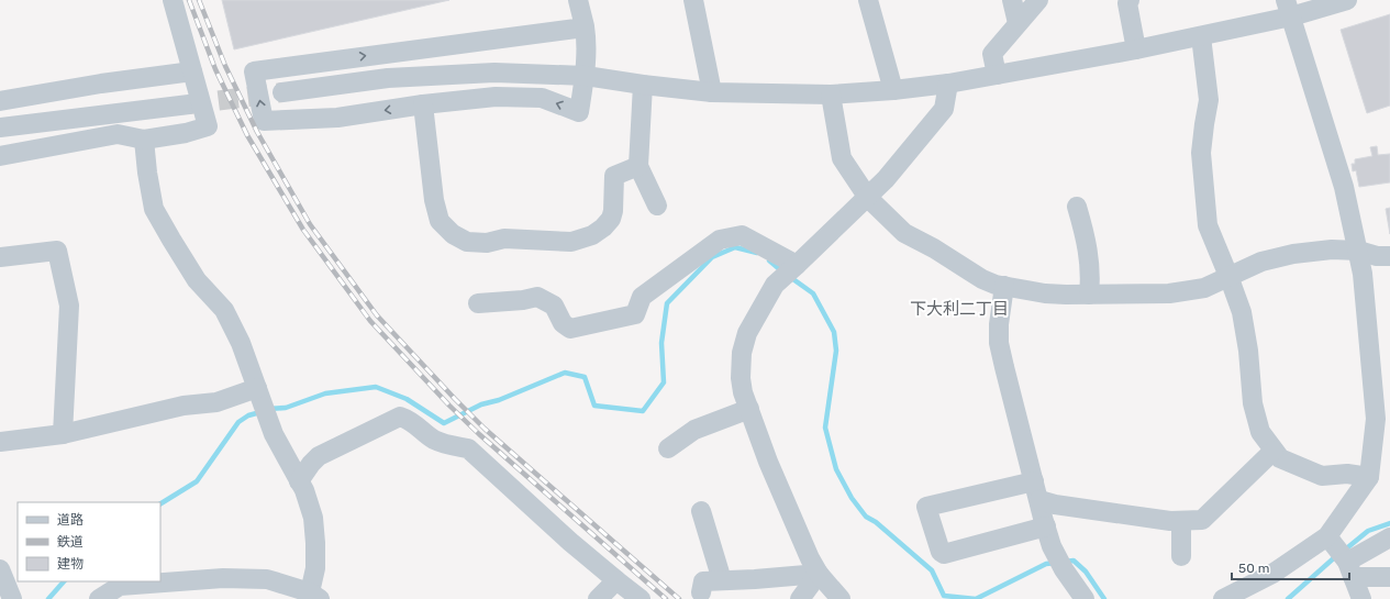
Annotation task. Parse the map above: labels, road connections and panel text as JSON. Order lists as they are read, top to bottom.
{
  "districts": ["下大利二丁目"],
  "legend": ["道路", "鉄道", "建物"],
  "scale_bar": "50 m"
}
